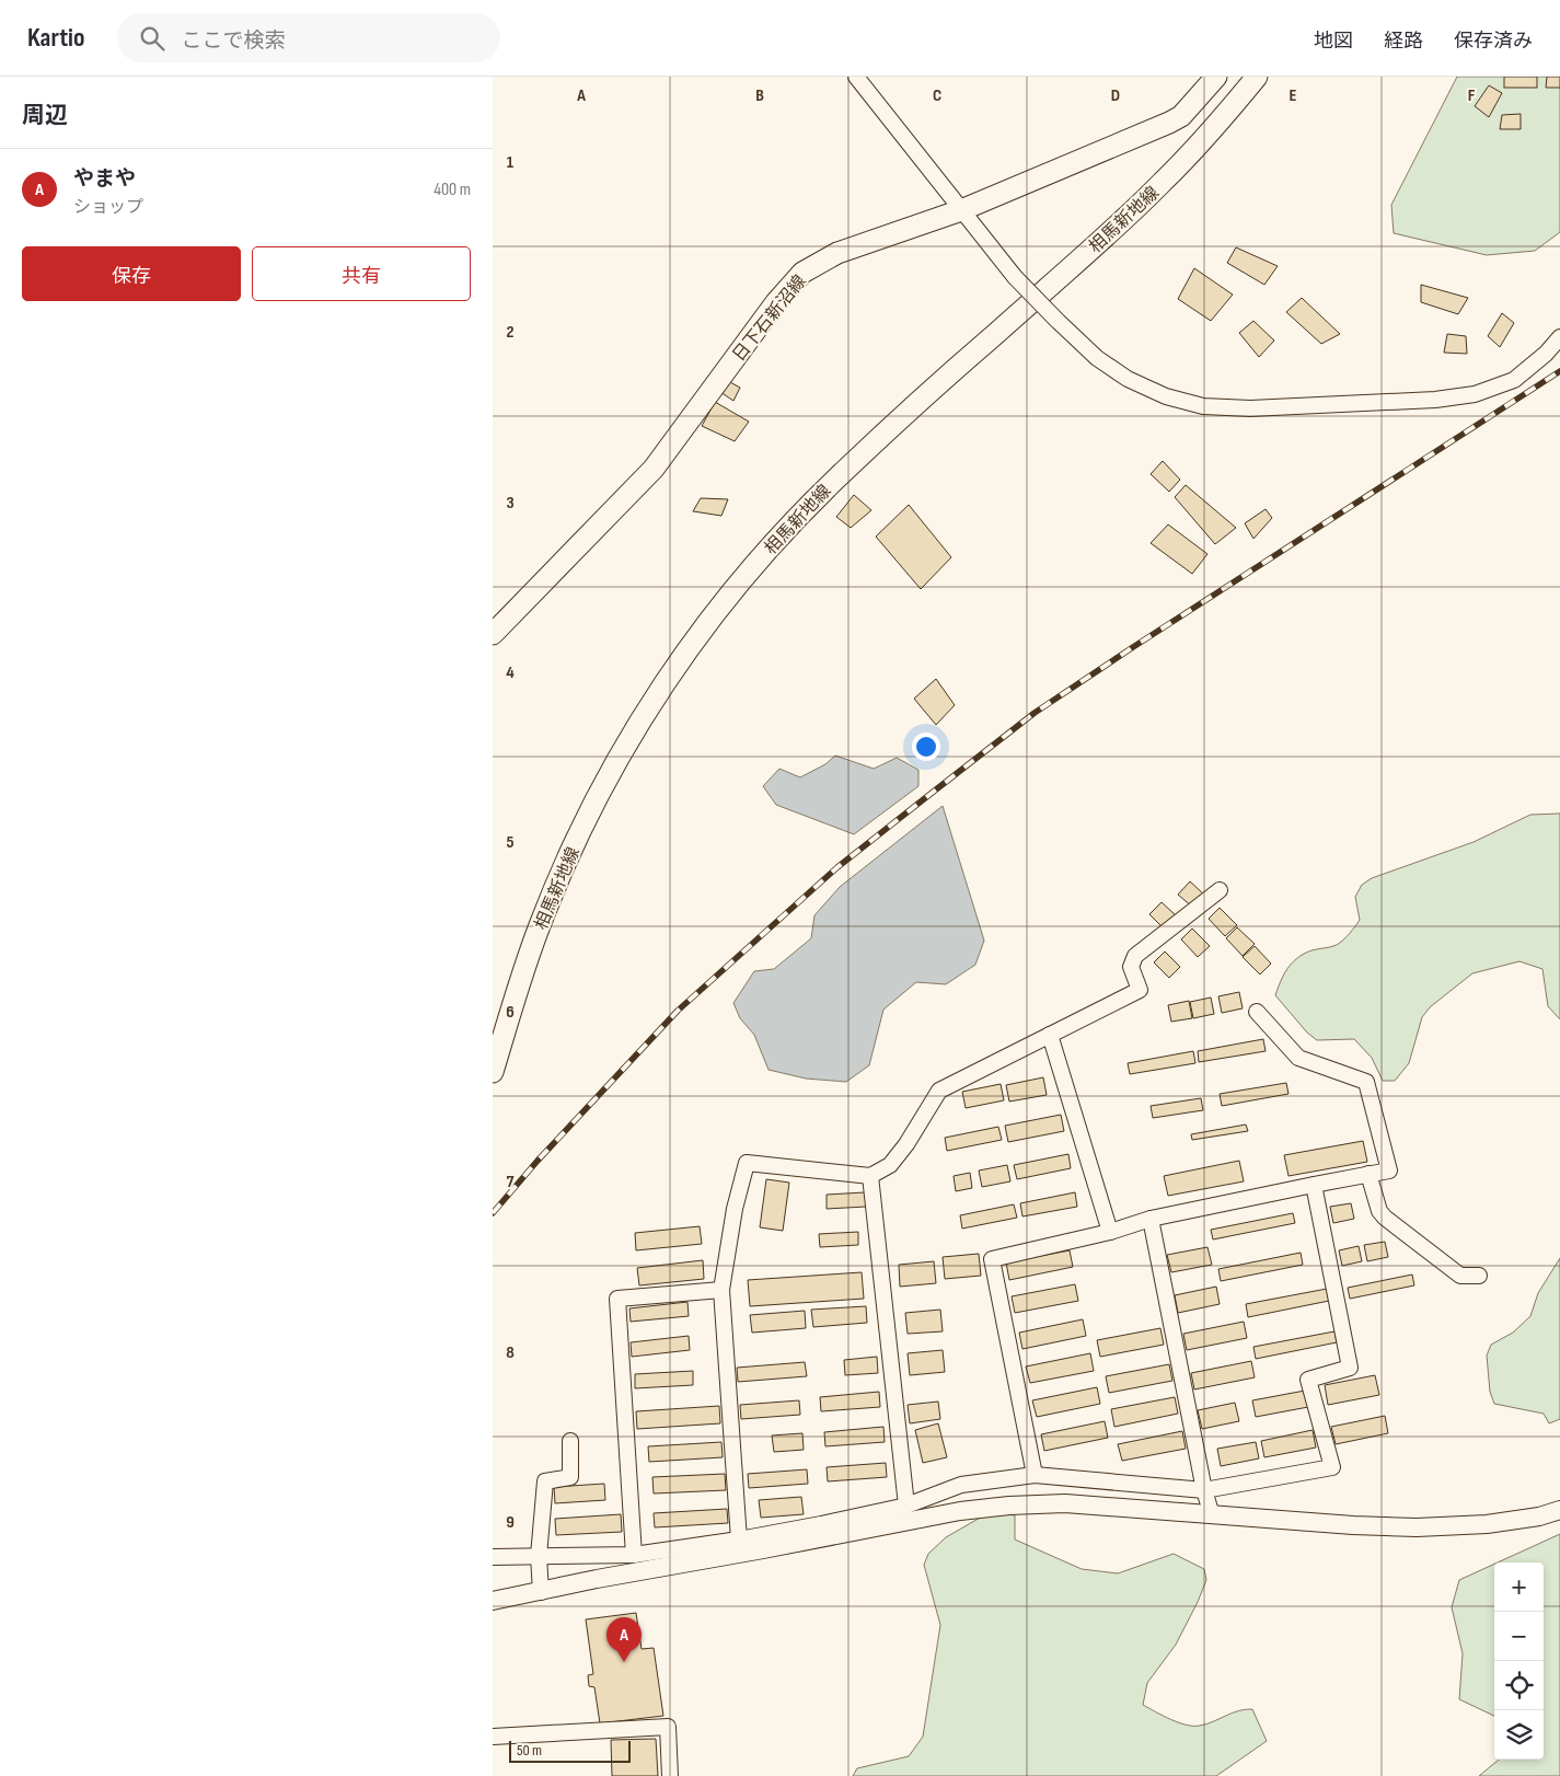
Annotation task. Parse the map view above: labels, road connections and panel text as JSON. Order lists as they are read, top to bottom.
{
  "streets": {
    "main road": ["相馬新地線", "日下石新沼線"]
  },
  "scale_bar": "50 m",
  "page": {
    "header": "Kartio",
    "search": "ここで検索",
    "nav": ["地図", "経路", "保存済み"],
    "heading": "周辺",
    "list": [
      {
        "mark": "A",
        "name": "やまや",
        "note": "ショップ",
        "value": "400 m"
      }
    ],
    "buttons": ["保存", "共有"],
    "map_buttons": ["+", "−"],
    "pins": "A",
    "scale": "50 m"
  },
  "grid": {
    "columns": [
      "A",
      "B",
      "C",
      "D",
      "E",
      "F"
    ],
    "rows": [
      "1",
      "2",
      "3",
      "4",
      "5",
      "6",
      "7",
      "8",
      "9"
    ]
  }
}
